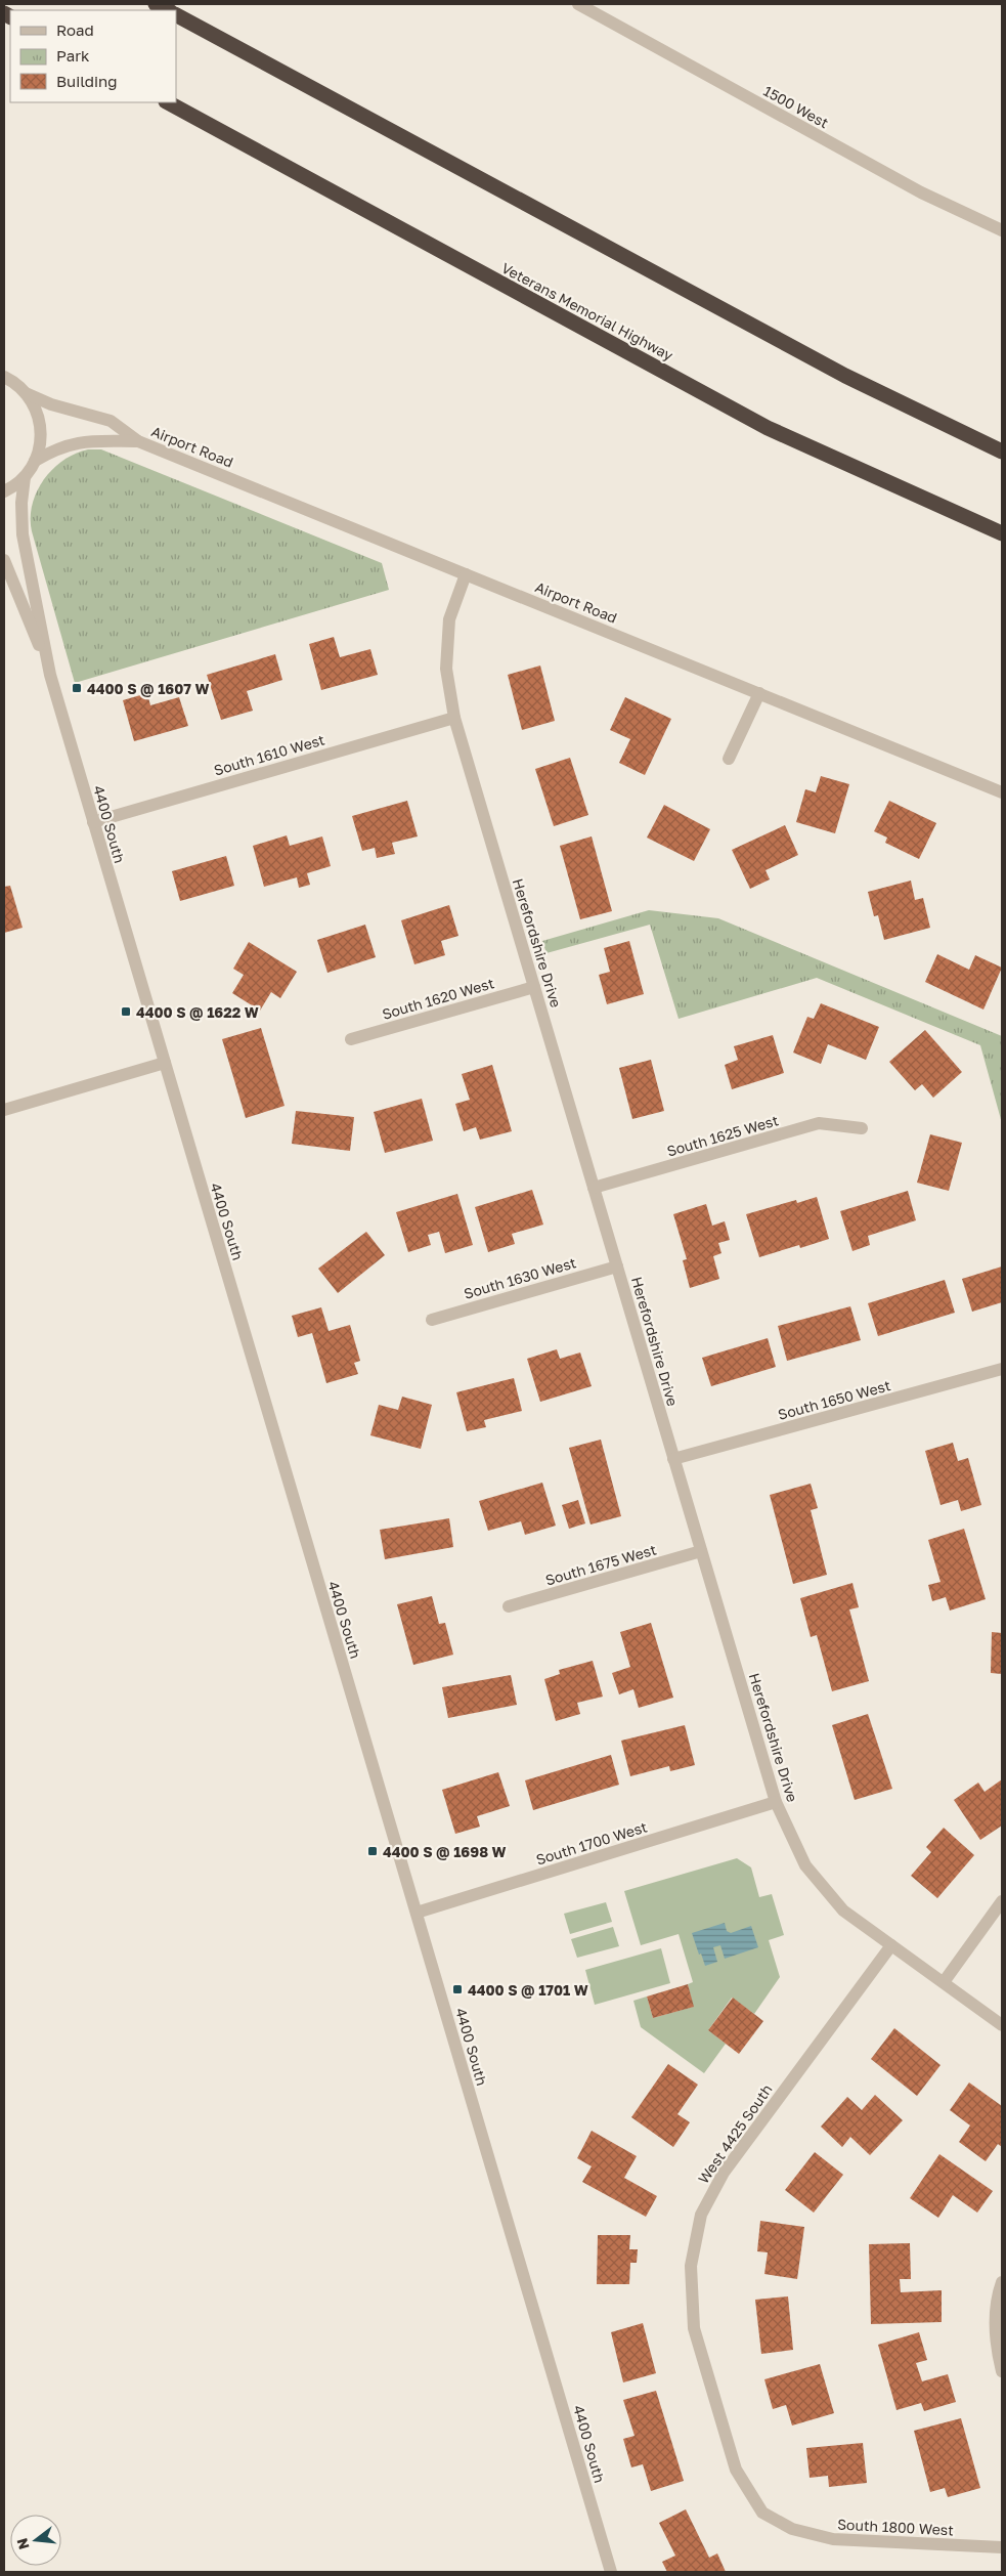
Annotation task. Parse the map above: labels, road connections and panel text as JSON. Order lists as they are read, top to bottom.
{
  "streets": {
    "highway": ["Veterans Memorial Highway"],
    "street": [
      "1500 West",
      "Airport Road",
      "South 1610 West",
      "4400 South",
      "Herefordshire Drive",
      "South 1620 West",
      "South 1625 West",
      "South 1630 West",
      "South 1650 West",
      "South 1675 West",
      "South 1700 West",
      "West 4425 South",
      "South 1800 West"
    ]
  },
  "crossings": [
    ["Airport Road", "Herefordshire Drive"],
    ["South 1610 West", "4400 South"],
    ["South 1610 West", "Herefordshire Drive"],
    ["4400 South", "South 1700 West"],
    ["Herefordshire Drive", "South 1620 West"],
    ["Herefordshire Drive", "South 1625 West"],
    ["Herefordshire Drive", "South 1630 West"],
    ["Herefordshire Drive", "South 1650 West"],
    ["Herefordshire Drive", "South 1675 West"],
    ["Herefordshire Drive", "South 1700 West"],
    ["Herefordshire Drive", "West 4425 South"],
    ["West 4425 South", "South 1800 West"]
  ],
  "places": {
    "transit": [
      "4400 S @ 1607 W",
      "4400 S @ 1622 W",
      "4400 S @ 1698 W",
      "4400 S @ 1701 W"
    ]
  },
  "legend": ["Road", "Park", "Building"],
  "north": "left"
}
